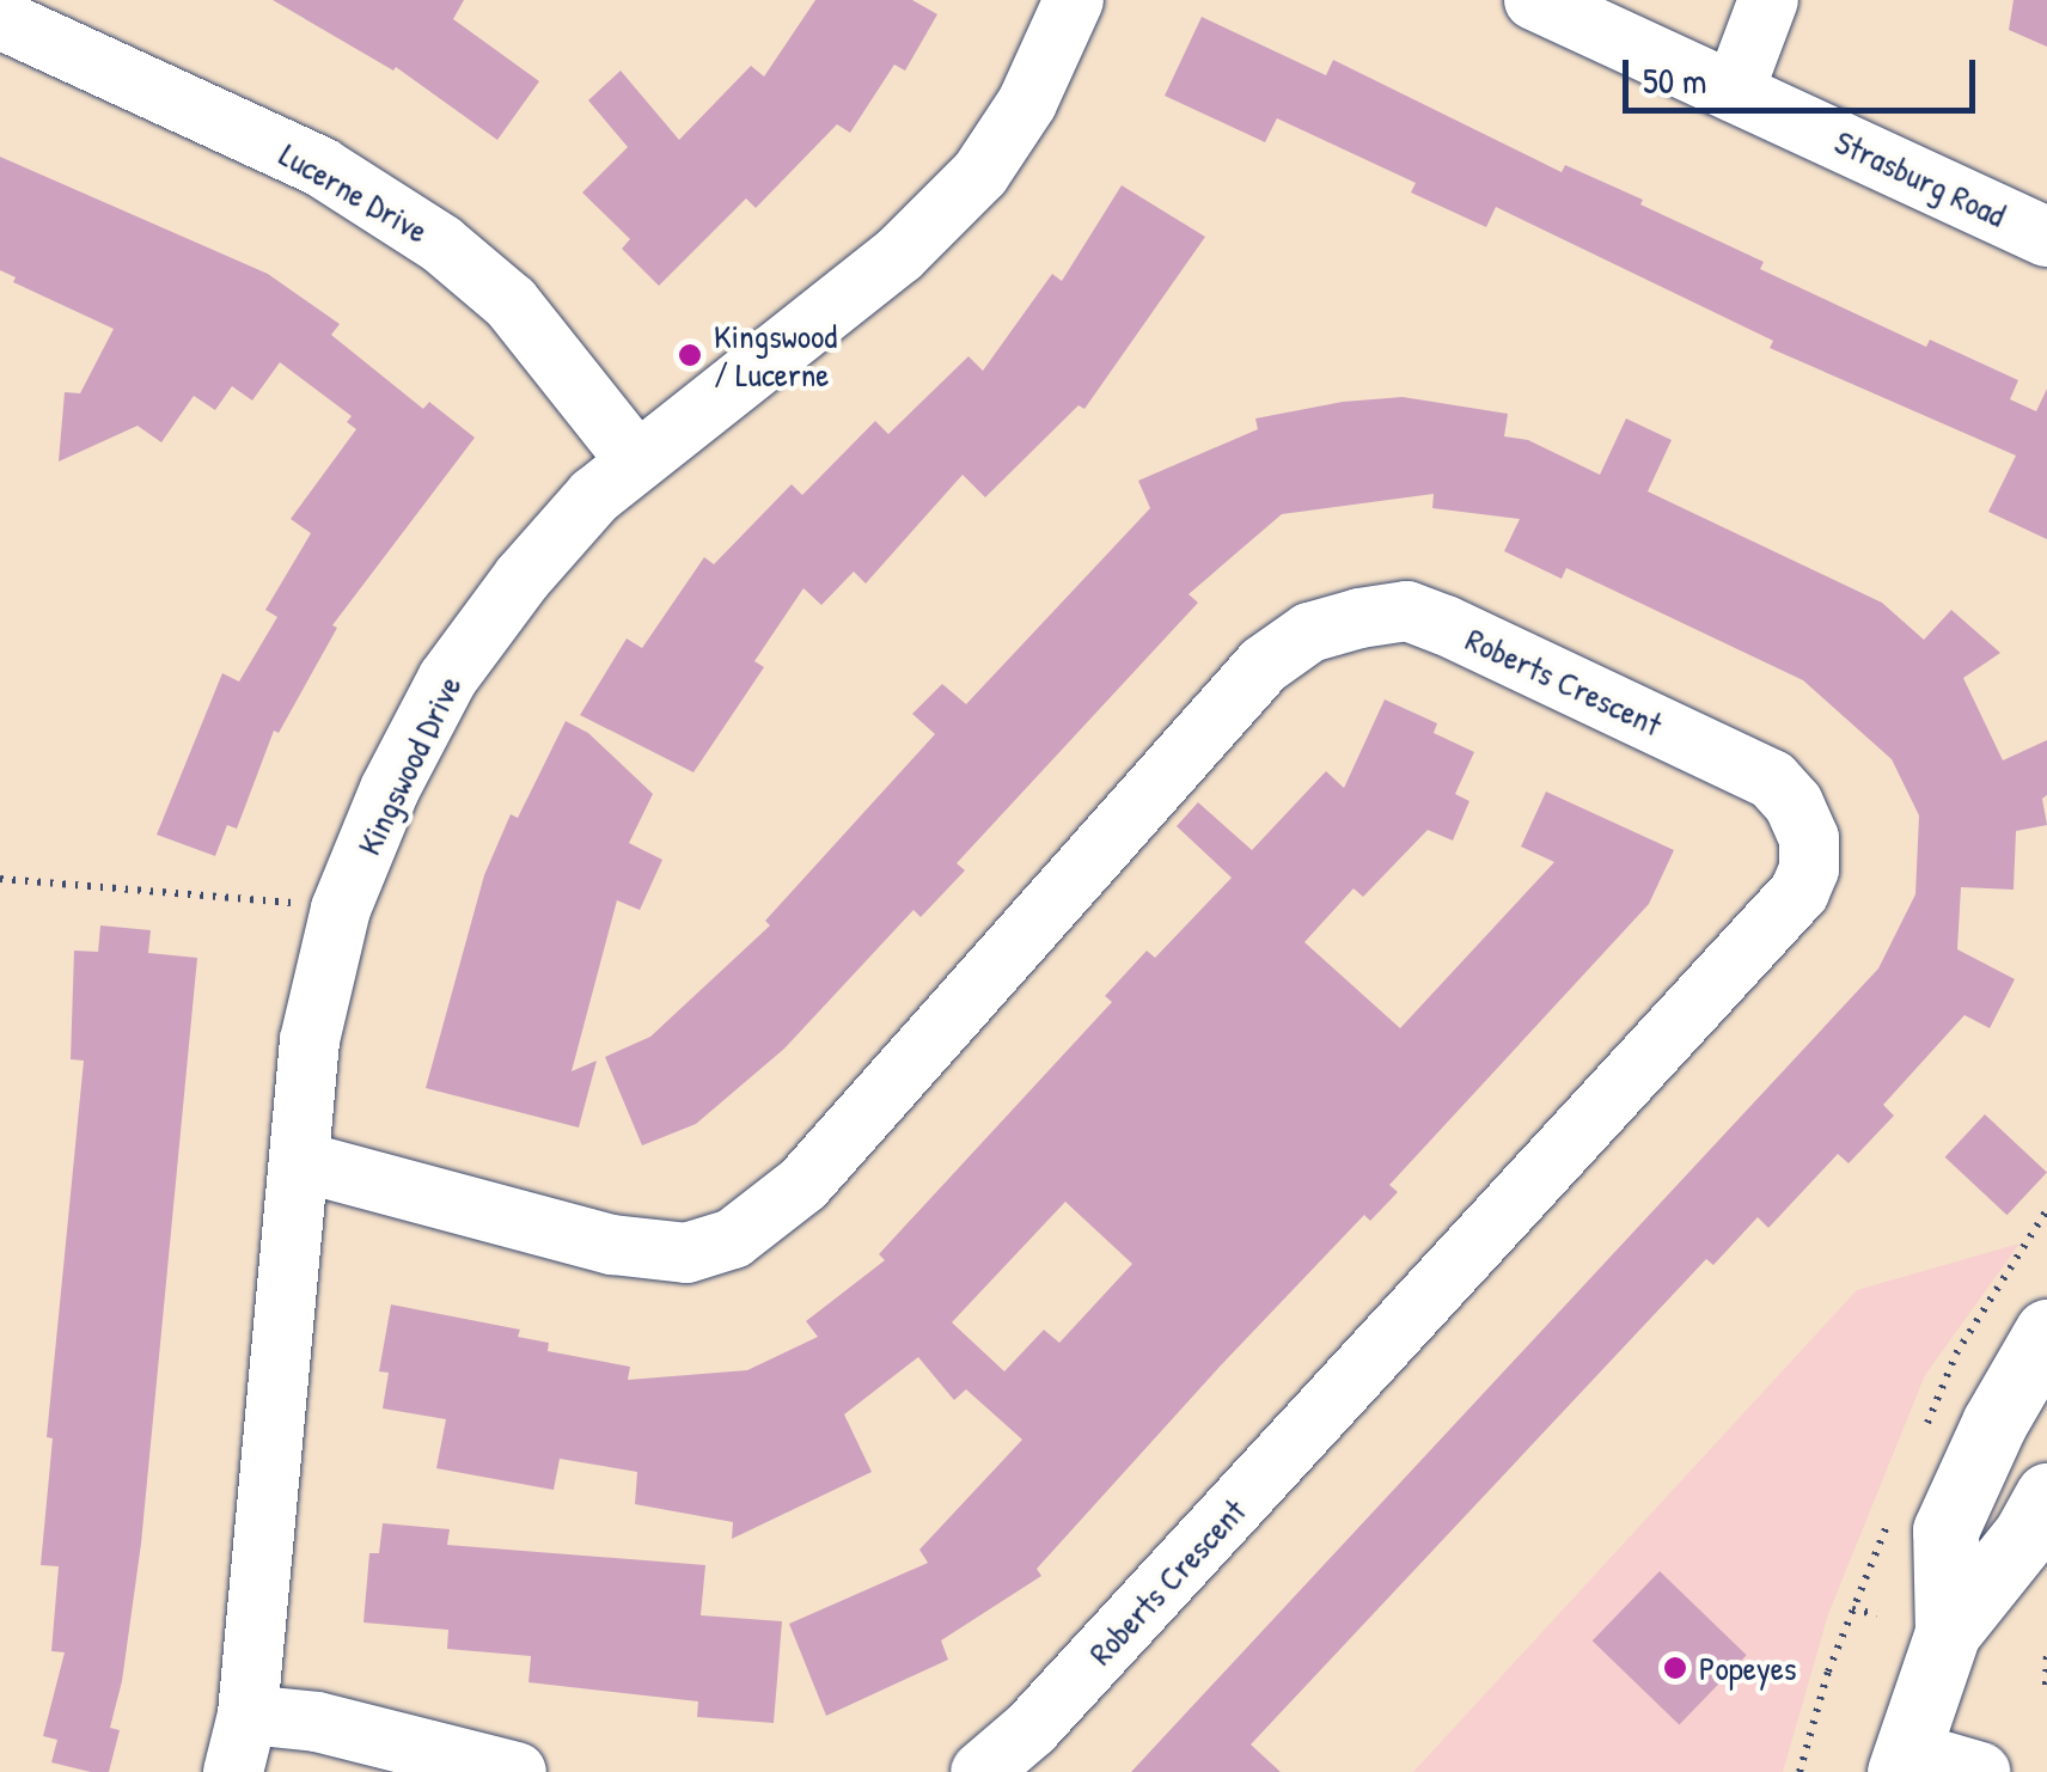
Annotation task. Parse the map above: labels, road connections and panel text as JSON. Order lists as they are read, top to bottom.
{
  "streets": {
    "street": [
      "Strasburg Road",
      "Lucerne Drive",
      "Roberts Crescent",
      "Kingswood Drive"
    ]
  },
  "crossings": [
    ["Lucerne Drive", "Kingswood Drive"],
    ["Roberts Crescent", "Kingswood Drive"]
  ],
  "places": ["Kingswood / Lucerne", "Popeyes"],
  "scale_bar": "50 m"
}
